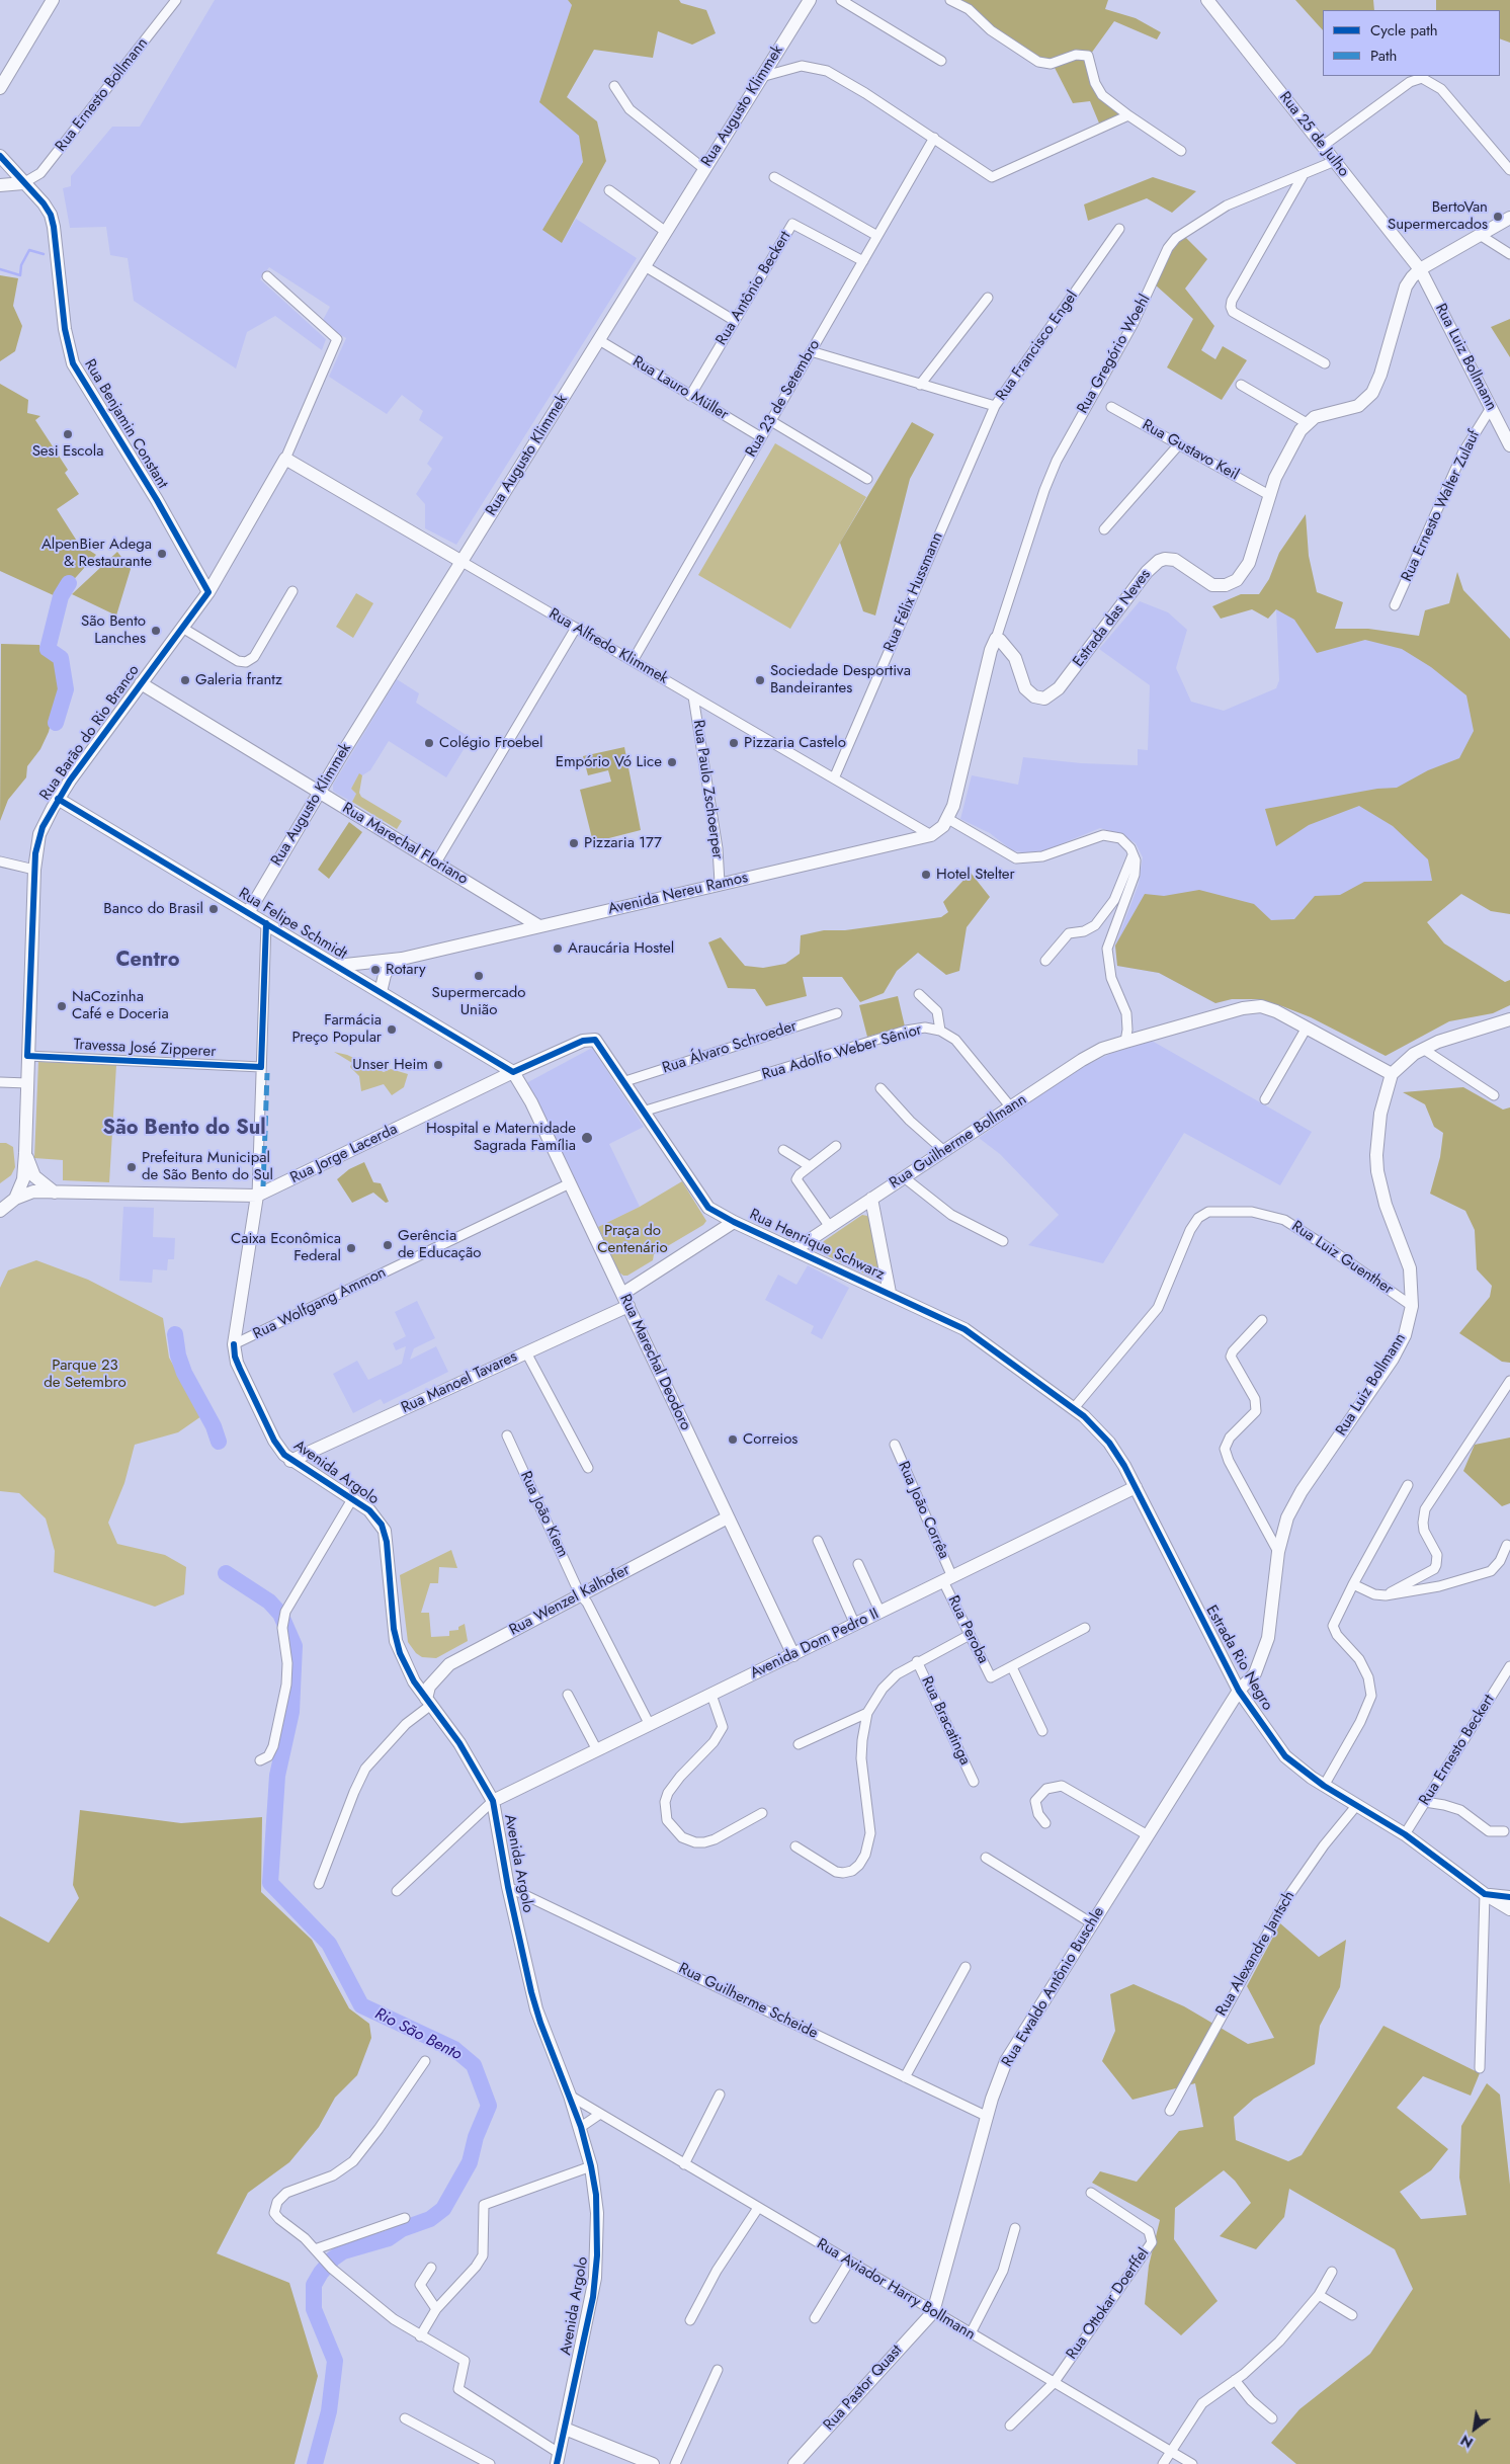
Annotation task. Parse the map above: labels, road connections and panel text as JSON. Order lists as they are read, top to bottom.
{
  "streets": {
    "main road": [
      "Rua Augusto Klimmek",
      "Rua 25 de Julho",
      "Rua Luiz Bollmann",
      "Rua Benjamin Constant",
      "Estrada das Neves",
      "Rua Alfredo Klimmek",
      "Rua Barão do Rio Branco",
      "Rua Marechal Floriano",
      "Avenida Nereu Ramos",
      "Rua Felipe Schmidt",
      "Rua Guilherme Bollmann",
      "Rua Jorge Lacerda",
      "Rua Henrique Schwarz",
      "Rua Marechal Deodoro",
      "Rua Manoel Tavares",
      "Avenida Argolo",
      "Rua Wenzel Kalhofer",
      "Avenida Dom Pedro II",
      "Estrada Rio Negro",
      "Rua Ewaldo Antônio Buschle",
      "Rua Pastor Quast"
    ],
    "street": [
      "Rua Ernesto Bollmann",
      "Rua Antônio Beckert",
      "Rua Francisco Engel",
      "Rua Gregório Woehl",
      "Rua Lauro Müller",
      "Rua 23 de Setembro",
      "Rua Gustavo Keil",
      "Rua Ernesto Walter Zulauf",
      "Rua Félix Hussmann",
      "Rua Paulo Zschoerper",
      "Rua Álvaro Schroeder",
      "Travessa José Zipperer",
      "Rua Adolfo Weber Sênior",
      "Rua Luiz Guenther",
      "Rua Wolfgang Ammon",
      "Rua João Corrêa",
      "Rua João Kiem",
      "Rua Peroba",
      "Rua Bracatinga",
      "Rua Ernesto Beckert",
      "Rua Alexandre Jantsch",
      "Rua Guilherme Scheide",
      "Rua Aviador Harry Bollmann",
      "Rua Ottokar Doerffel"
    ]
  },
  "crossings": [
    ["Rua Ernesto Bollmann", "Rua Benjamin Constant"],
    ["Rua Augusto Klimmek", "Rua Lauro Müller"],
    ["Rua Augusto Klimmek", "Rua Alfredo Klimmek"],
    ["Rua Augusto Klimmek", "Rua Marechal Floriano"],
    ["Rua Augusto Klimmek", "Rua Felipe Schmidt"],
    ["Rua 25 de Julho", "Rua Gregório Woehl"],
    ["Rua 25 de Julho", "Rua Luiz Bollmann"],
    ["Rua Antônio Beckert", "Rua Lauro Müller"],
    ["Rua Antônio Beckert", "Rua 23 de Setembro"],
    ["Rua Francisco Engel", "Rua 23 de Setembro"],
    ["Rua Francisco Engel", "Rua Félix Hussmann"],
    ["Rua Gregório Woehl", "Estrada das Neves"],
    ["Rua Luiz Bollmann", "Rua Ernesto Walter Zulauf"],
    ["Rua Luiz Bollmann", "Rua Guilherme Bollmann"],
    ["Rua Luiz Bollmann", "Rua Luiz Guenther"],
    ["Rua Luiz Bollmann", "Estrada Rio Negro"],
    ["Rua Luiz Bollmann", "Rua Ewaldo Antônio Buschle"],
    ["Rua Lauro Müller", "Rua 23 de Setembro"],
    ["Rua 23 de Setembro", "Rua Alfredo Klimmek"],
    ["Rua Benjamin Constant", "Rua Barão do Rio Branco"],
    ["Rua Gustavo Keil", "Estrada das Neves"],
    ["Rua Félix Hussmann", "Rua Alfredo Klimmek"],
    ["Rua Alfredo Klimmek", "Rua Barão do Rio Branco"],
    ["Rua Alfredo Klimmek", "Rua Paulo Zschoerper"],
    ["Rua Alfredo Klimmek", "Avenida Nereu Ramos"],
    ["Rua Barão do Rio Branco", "Rua Marechal Floriano"],
    ["Rua Barão do Rio Branco", "Rua Felipe Schmidt"],
    ["Rua Barão do Rio Branco", "Travessa José Zipperer"],
    ["Rua Barão do Rio Branco", "Rua Jorge Lacerda"],
    ["Rua Paulo Zschoerper", "Avenida Nereu Ramos"],
    ["Rua Marechal Floriano", "Avenida Nereu Ramos"],
    ["Avenida Nereu Ramos", "Rua Felipe Schmidt"],
    ["Rua Felipe Schmidt", "Rua Jorge Lacerda"],
    ["Rua Felipe Schmidt", "Rua Henrique Schwarz"],
    ["Rua Felipe Schmidt", "Rua Marechal Deodoro"],
    ["Rua Álvaro Schroeder", "Rua Henrique Schwarz"],
    ["Rua Adolfo Weber Sênior", "Rua Guilherme Bollmann"],
    ["Rua Adolfo Weber Sênior", "Rua Henrique Schwarz"],
    ["Rua Guilherme Bollmann", "Rua Henrique Schwarz"],
    ["Rua Jorge Lacerda", "Rua Henrique Schwarz"],
    ["Rua Jorge Lacerda", "Rua Marechal Deodoro"],
    ["Rua Henrique Schwarz", "Rua Luiz Guenther"],
    ["Rua Henrique Schwarz", "Rua Marechal Deodoro"],
    ["Rua Henrique Schwarz", "Avenida Dom Pedro II"],
    ["Rua Henrique Schwarz", "Estrada Rio Negro"],
    ["Rua Wolfgang Ammon", "Rua Marechal Deodoro"],
    ["Rua Wolfgang Ammon", "Avenida Argolo"],
    ["Rua Marechal Deodoro", "Rua Manoel Tavares"],
    ["Rua Marechal Deodoro", "Rua Wenzel Kalhofer"],
    ["Rua Marechal Deodoro", "Avenida Dom Pedro II"],
    ["Rua Manoel Tavares", "Avenida Argolo"],
    ["Avenida Argolo", "Rua Wenzel Kalhofer"],
    ["Avenida Argolo", "Avenida Dom Pedro II"],
    ["Avenida Argolo", "Rua Guilherme Scheide"],
    ["Avenida Argolo", "Rua Aviador Harry Bollmann"],
    ["Rua João Corrêa", "Rua Peroba"],
    ["Rua João Corrêa", "Avenida Dom Pedro II"],
    ["Rua João Kiem", "Rua Wenzel Kalhofer"],
    ["Rua João Kiem", "Avenida Dom Pedro II"],
    ["Rua Peroba", "Avenida Dom Pedro II"],
    ["Avenida Dom Pedro II", "Estrada Rio Negro"],
    ["Estrada Rio Negro", "Rua Ernesto Beckert"],
    ["Estrada Rio Negro", "Rua Alexandre Jantsch"],
    ["Estrada Rio Negro", "Rua Ewaldo Antônio Buschle"],
    ["Rua Ewaldo Antônio Buschle", "Rua Guilherme Scheide"],
    ["Rua Ewaldo Antônio Buschle", "Rua Aviador Harry Bollmann"],
    ["Rua Ewaldo Antônio Buschle", "Rua Pastor Quast"],
    ["Rua Aviador Harry Bollmann", "Rua Ottokar Doerffel"],
    ["Rua Aviador Harry Bollmann", "Rua Pastor Quast"]
  ],
  "districts": ["Centro", "São Bento do Sul"],
  "water": ["Rio São Bento"],
  "parks": ["Praça do Centenário", "Parque 23 de Setembro"],
  "places": [
    "BertoVan Supermercados",
    "Sesi Escola",
    "AlpenBier Adega & Restaurante",
    "São Bento Lanches",
    "Galeria frantz",
    "Sociedade Desportiva Bandeirantes",
    "Colégio Froebel",
    "Pizzaria Castelo",
    "Empório Vó Lice",
    "Pizzaria 177",
    "Hotel Stelter",
    "Banco do Brasil",
    "Araucária Hostel",
    "Rotary",
    "Supermercado União",
    "NaCozinha Café e Doceria",
    "Farmácia Preço Popular",
    "Unser Heim",
    "Hospital e Maternidade Sagrada Família",
    "Prefeitura Municipal de São Bento do Sul",
    "Gerência de Educação",
    "Caixa Econômica Federal",
    "Correios"
  ],
  "legend": ["Cycle path", "Path"],
  "north": "bottom left"
}
